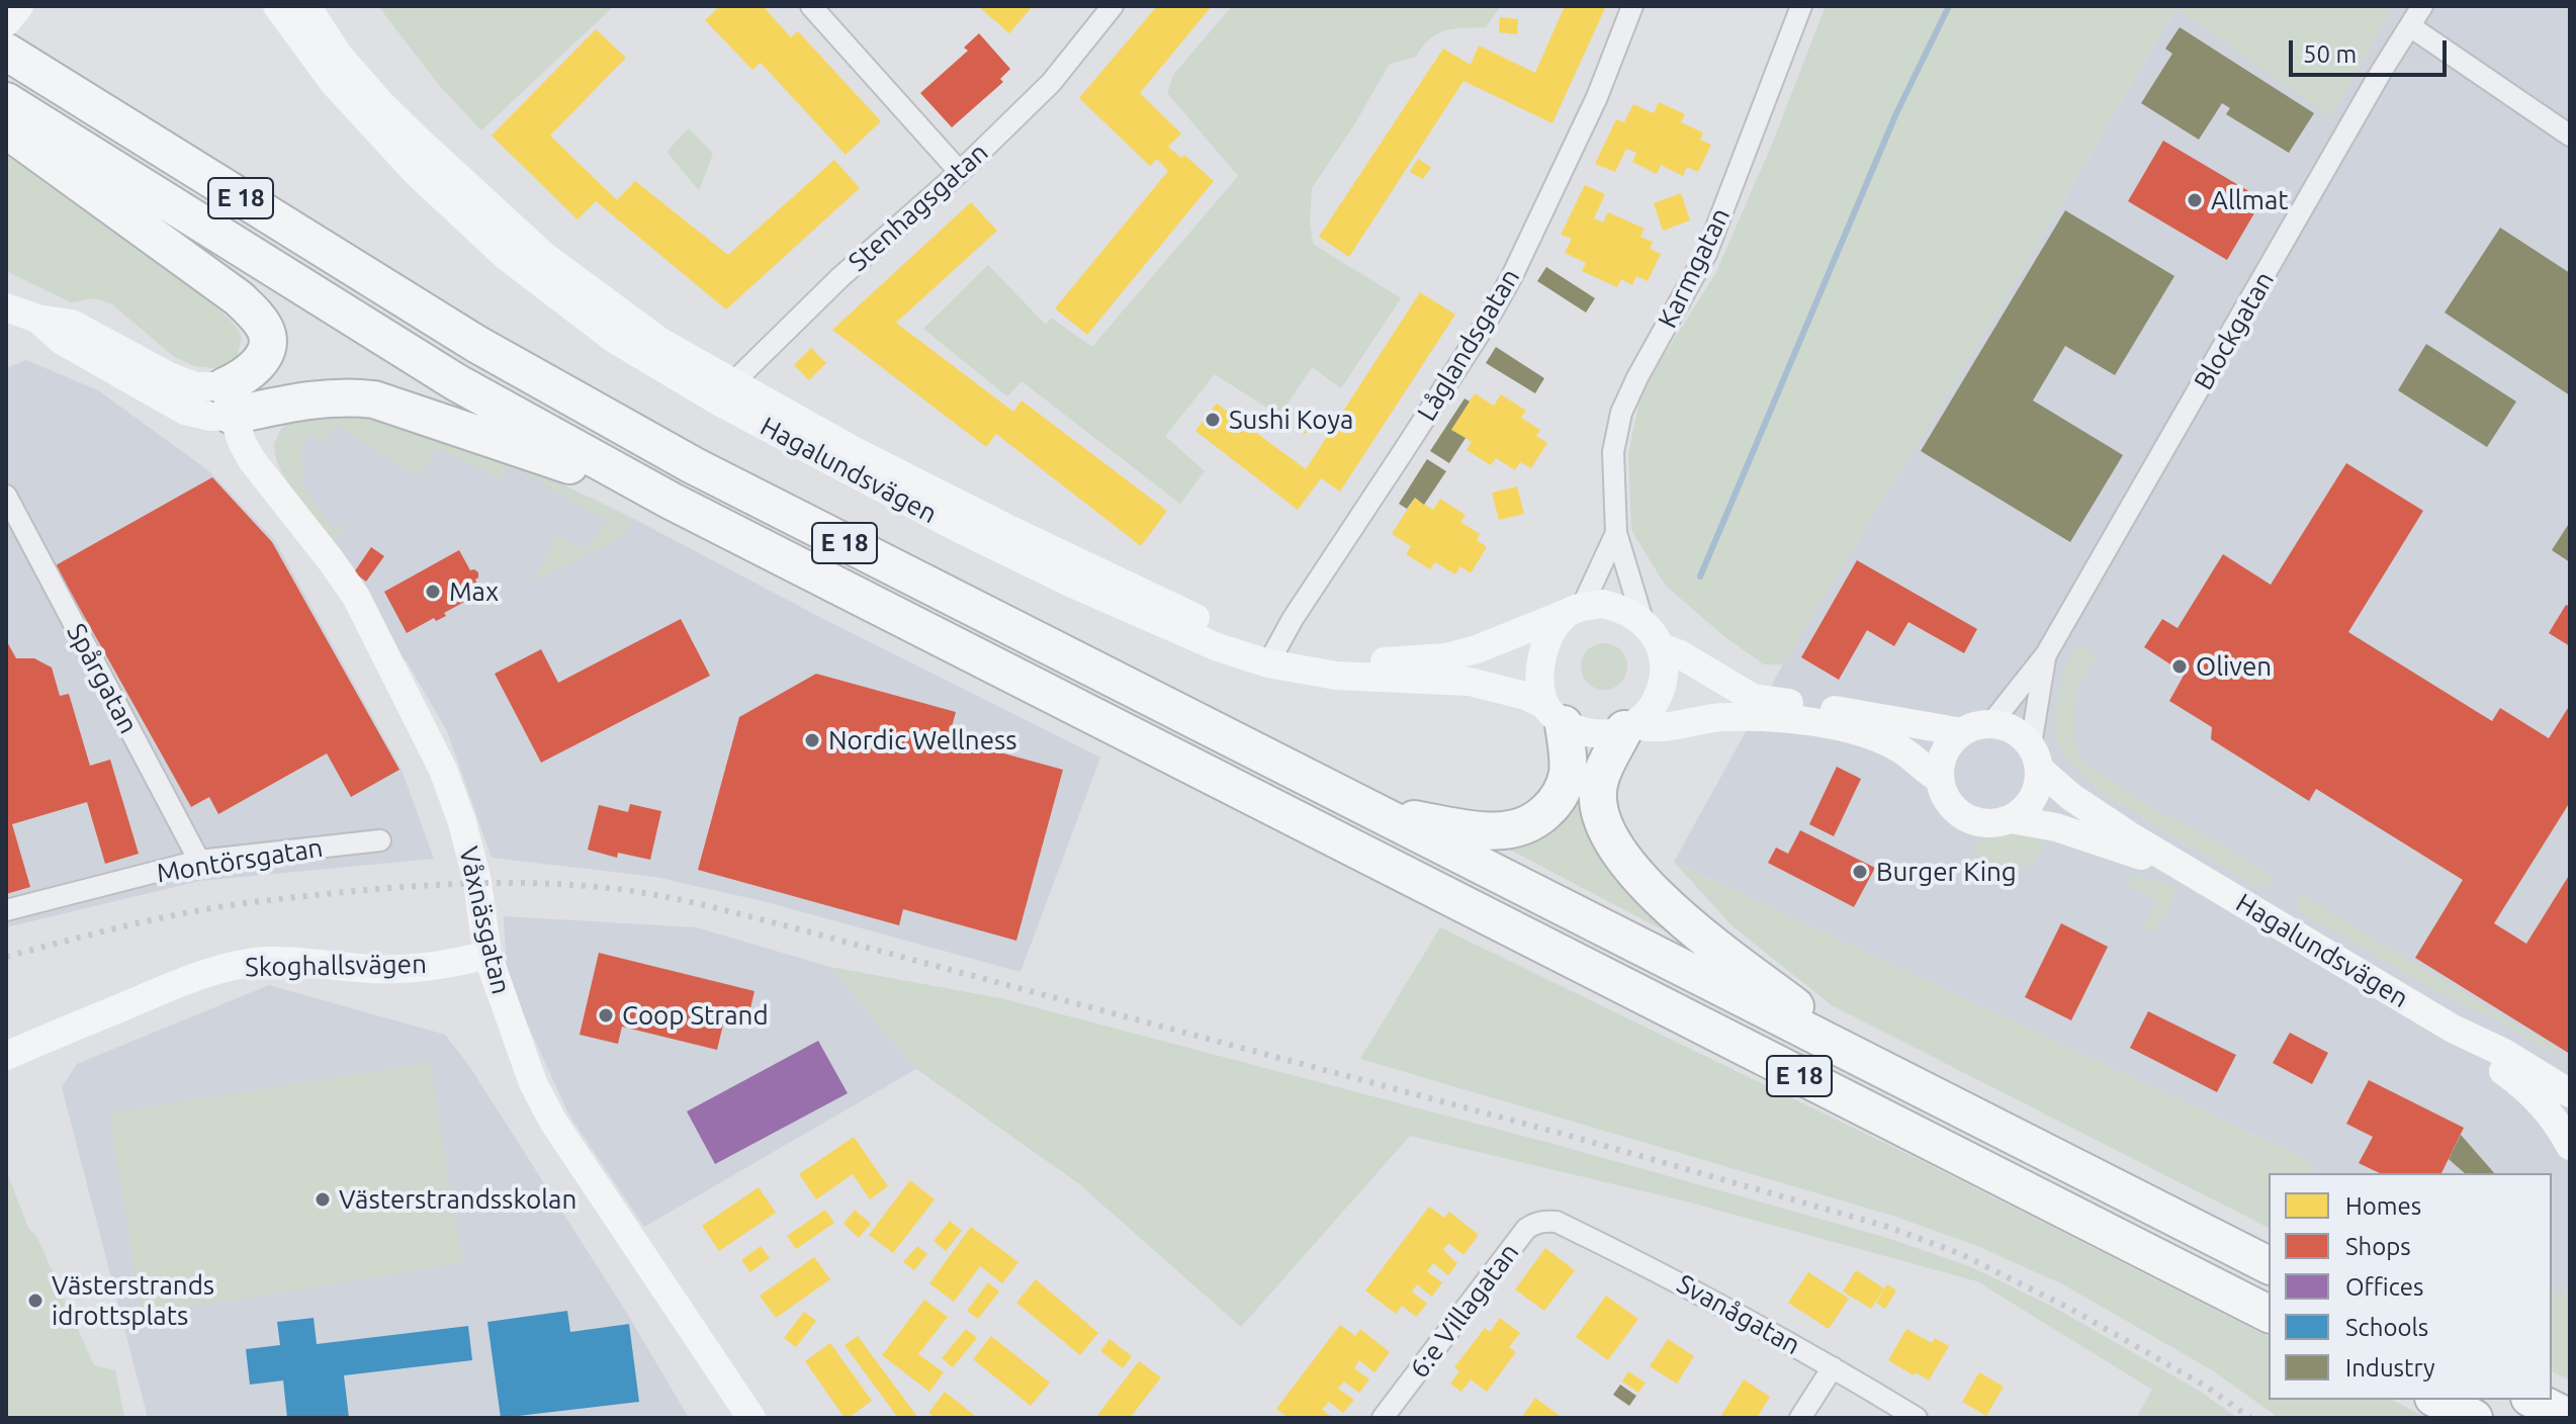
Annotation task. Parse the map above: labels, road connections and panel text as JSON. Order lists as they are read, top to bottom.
{
  "streets": {
    "highway": ["E 18"],
    "street": [
      "Stenhagsgatan",
      "Karmgatan",
      "Blockgatan",
      "Låglandsgatan",
      "Hagalundsvägen",
      "Spårgatan",
      "Montörsgatan",
      "Våxnäsgatan",
      "Skoghallsvägen",
      "6:e Villagatan",
      "Svanågatan"
    ]
  },
  "crossings": [
    ["Stenhagsgatan", "Hagalundsvägen"],
    ["Karmgatan", "Hagalundsvägen"],
    ["Blockgatan", "Hagalundsvägen"],
    ["Låglandsgatan", "Hagalundsvägen"],
    ["Spårgatan", "Montörsgatan"],
    ["Våxnäsgatan", "Skoghallsvägen"],
    ["6:e Villagatan", "Svanågatan"]
  ],
  "places": [
    "Allmat",
    "Sushi Koya",
    "Max",
    "Oliven",
    "Nordic Wellness",
    "Burger King",
    "Coop Strand",
    "Västerstrandsskolan",
    "Västerstrands idrottsplats"
  ],
  "legend": [
    "Homes",
    "Shops",
    "Offices",
    "Schools",
    "Industry"
  ],
  "scale_bar": "50 m"
}
